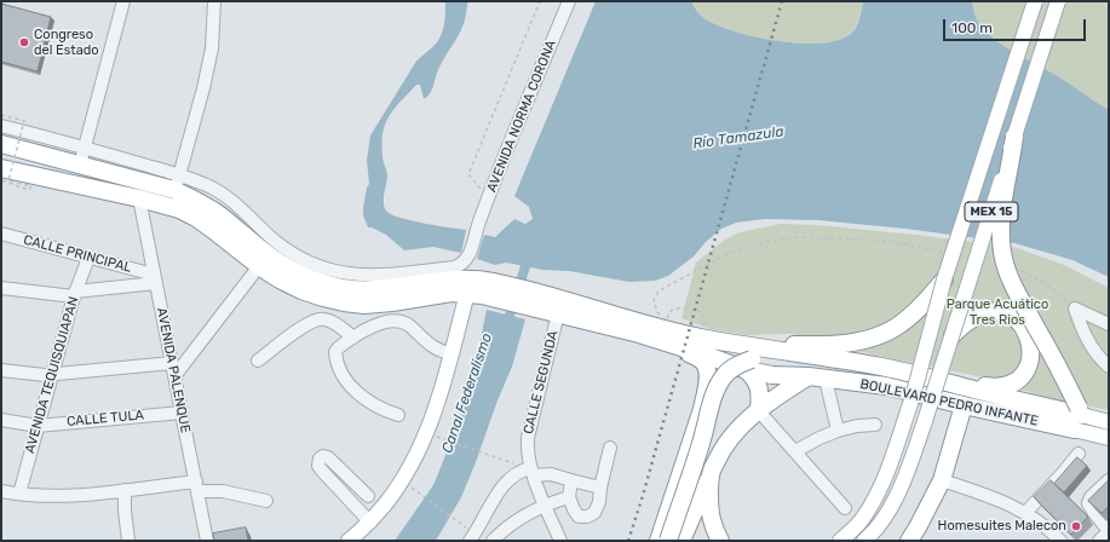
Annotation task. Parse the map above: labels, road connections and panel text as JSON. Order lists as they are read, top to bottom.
{
  "streets": {
    "highway": ["BOULEVARD PEDRO INFANTE"],
    "main road": ["MEX 15"],
    "street": [
      "AVENIDA NORMA CORONA",
      "CALLE PRINCIPAL",
      "AVENIDA PALENQUE",
      "AVENIDA TEQUISQUIAPAN",
      "CALLE SEGUNDA",
      "CALLE TULA"
    ]
  },
  "crossings": [
    ["AVENIDA NORMA CORONA", "BOULEVARD PEDRO INFANTE"],
    ["CALLE PRINCIPAL", "AVENIDA PALENQUE"],
    ["CALLE PRINCIPAL", "AVENIDA TEQUISQUIAPAN"],
    ["AVENIDA PALENQUE", "BOULEVARD PEDRO INFANTE"],
    ["AVENIDA PALENQUE", "CALLE TULA"],
    ["AVENIDA TEQUISQUIAPAN", "CALLE TULA"],
    ["CALLE SEGUNDA", "BOULEVARD PEDRO INFANTE"]
  ],
  "water": ["Río Tamazula", "Canal Federalismo"],
  "parks": ["Parque Acuático Tres Rios"],
  "places": ["Congreso del Estado", "Homesuites Malecon"],
  "scale_bar": "100 m"
}
